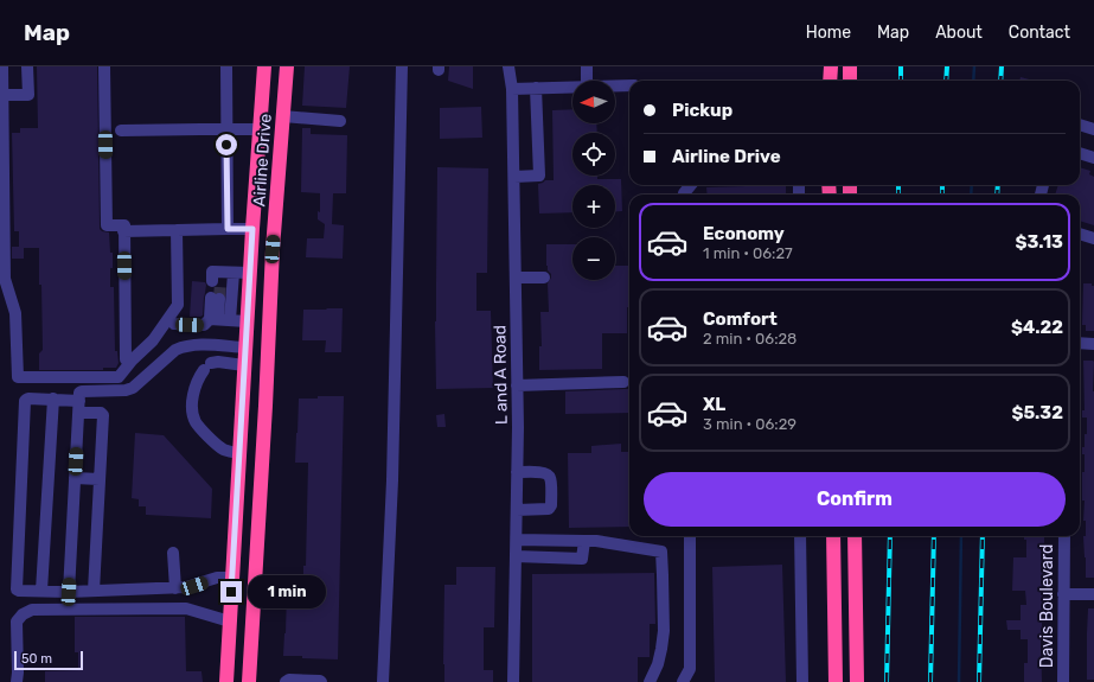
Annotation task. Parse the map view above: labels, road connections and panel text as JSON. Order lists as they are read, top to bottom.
{
  "streets": {
    "highway": ["Airline Drive"],
    "street": ["L and A Road", "Davis Boulevard"]
  },
  "scale_bar": "50 m",
  "north": "left",
  "page": {
    "header": "Map",
    "nav": [
      "Home",
      "Map",
      "About",
      "Contact"
    ],
    "map_buttons": ["+", "−"],
    "banner": ["Pickup", "Airline Drive"],
    "list": [
      {
        "name": "Economy",
        "note": "1 min · 06:27",
        "value": "$3.13"
      },
      {
        "name": "Comfort",
        "note": "2 min · 06:28",
        "value": "$4.22"
      },
      {
        "name": "XL",
        "note": "3 min · 06:29",
        "value": "$5.32"
      }
    ],
    "buttons": "Confirm",
    "bubble": "1 min",
    "scale": "50 m"
  }
}
